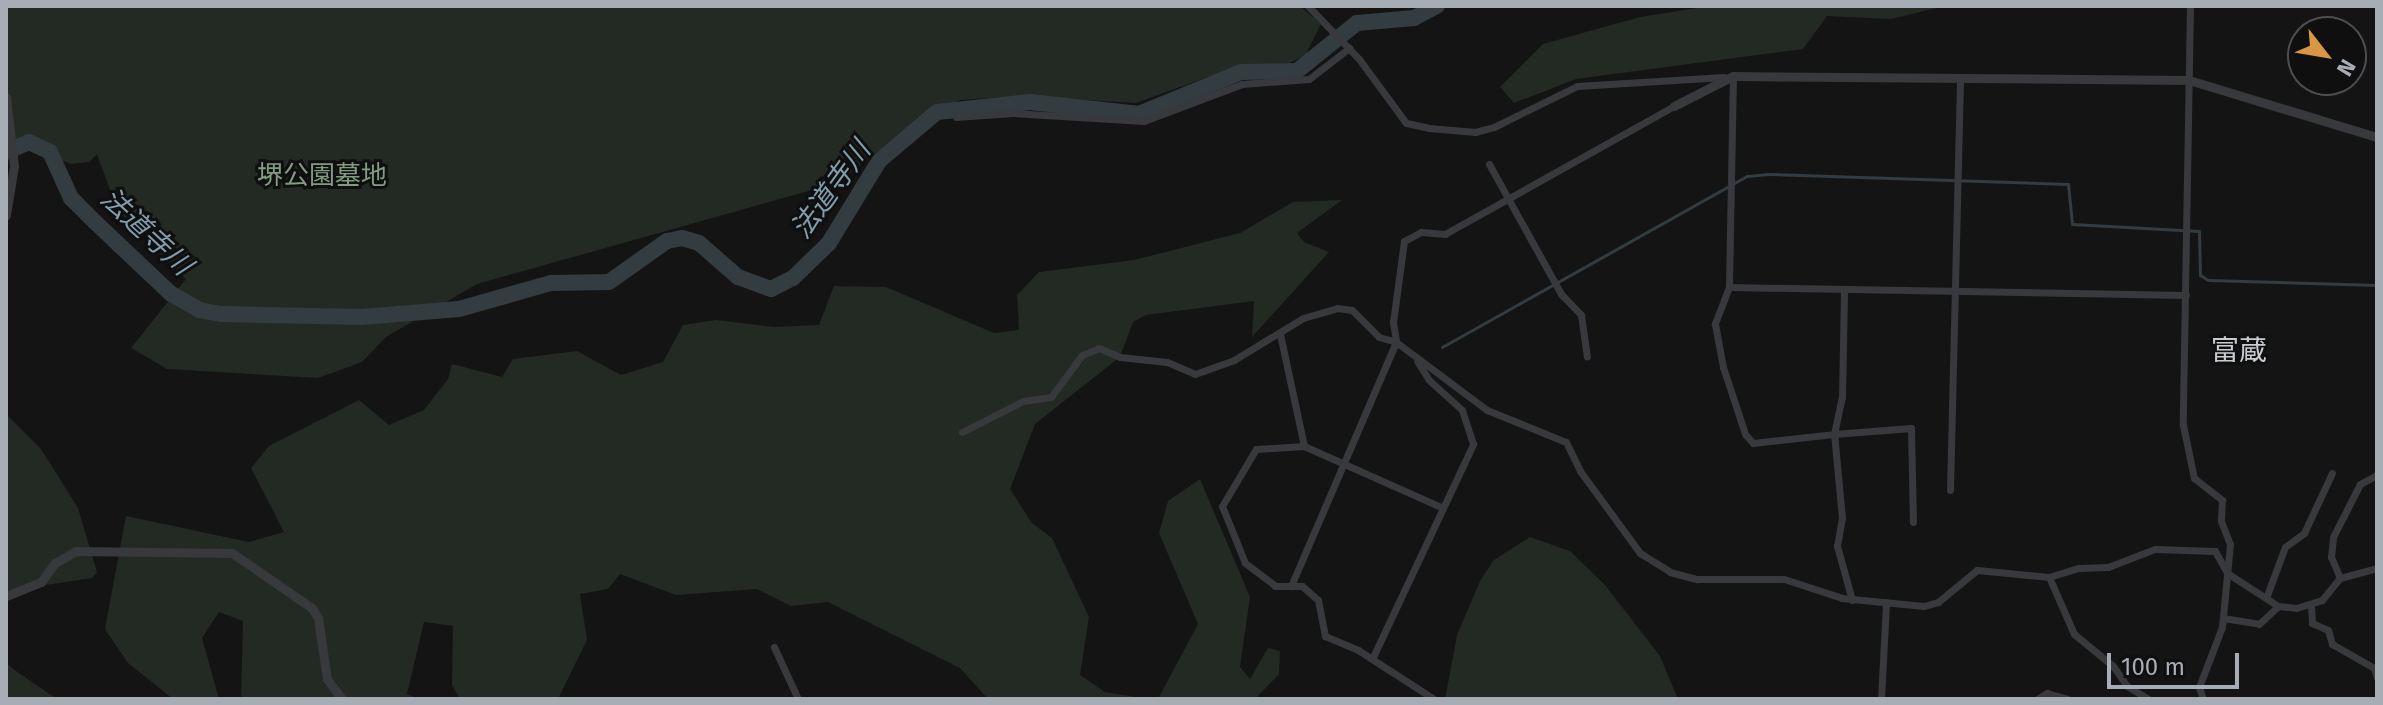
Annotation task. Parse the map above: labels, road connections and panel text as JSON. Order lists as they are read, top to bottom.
{
  "districts": ["富蔵"],
  "water": ["法道寺川"],
  "parks": ["堺公園墓地"],
  "scale_bar": "100 m",
  "north": "bottom right"
}
